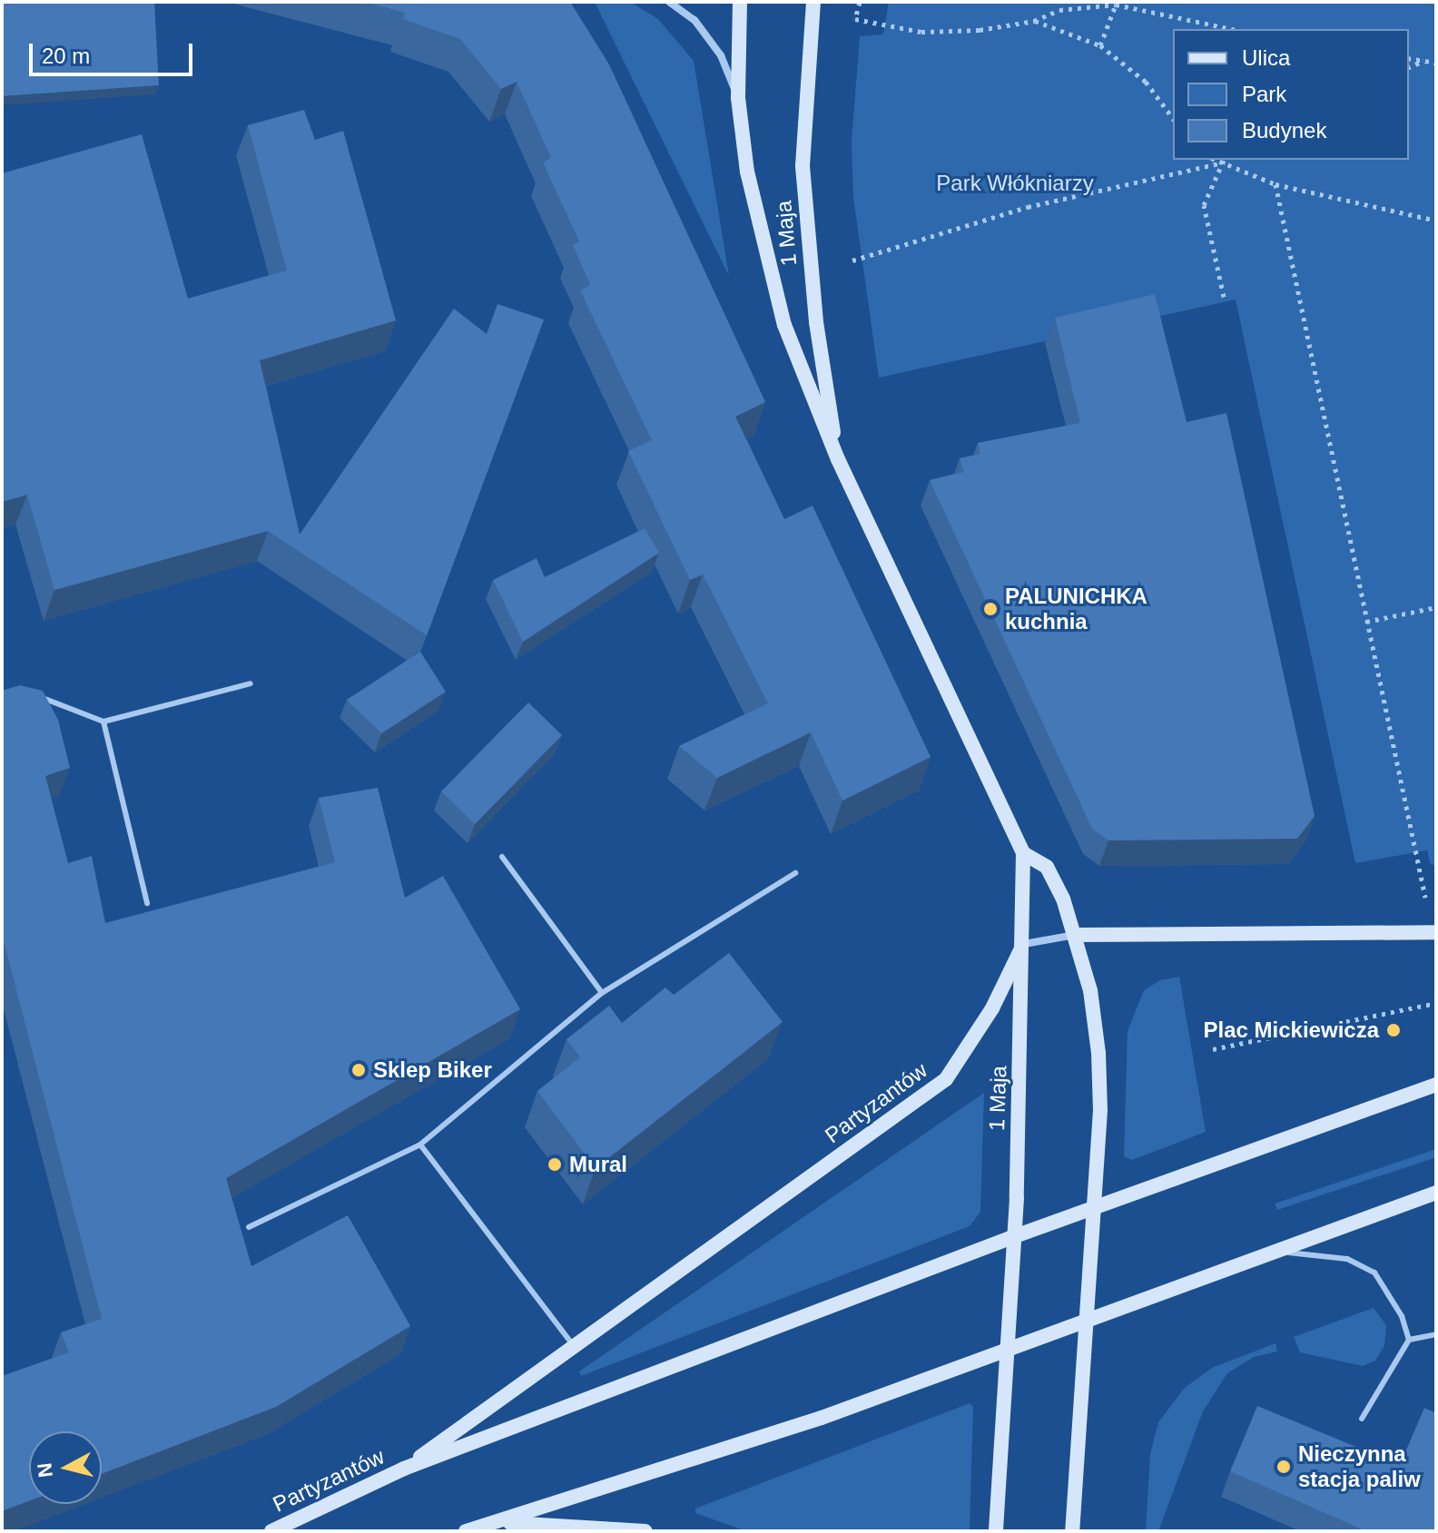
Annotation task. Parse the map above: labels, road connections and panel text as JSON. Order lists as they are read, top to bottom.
{
  "streets": {
    "street": ["1 Maja", "Partyzantów"]
  },
  "crossings": [
    ["1 Maja", "Partyzantów"]
  ],
  "parks": ["Park Włókniarzy"],
  "places": [
    "PALUNICHKA kuchnia",
    "Plac Mickiewicza",
    "Sklep Biker",
    "Mural",
    "Nieczynna stacja paliw"
  ],
  "legend": ["Ulica", "Park", "Budynek"],
  "scale_bar": "20 m",
  "north": "left"
}
